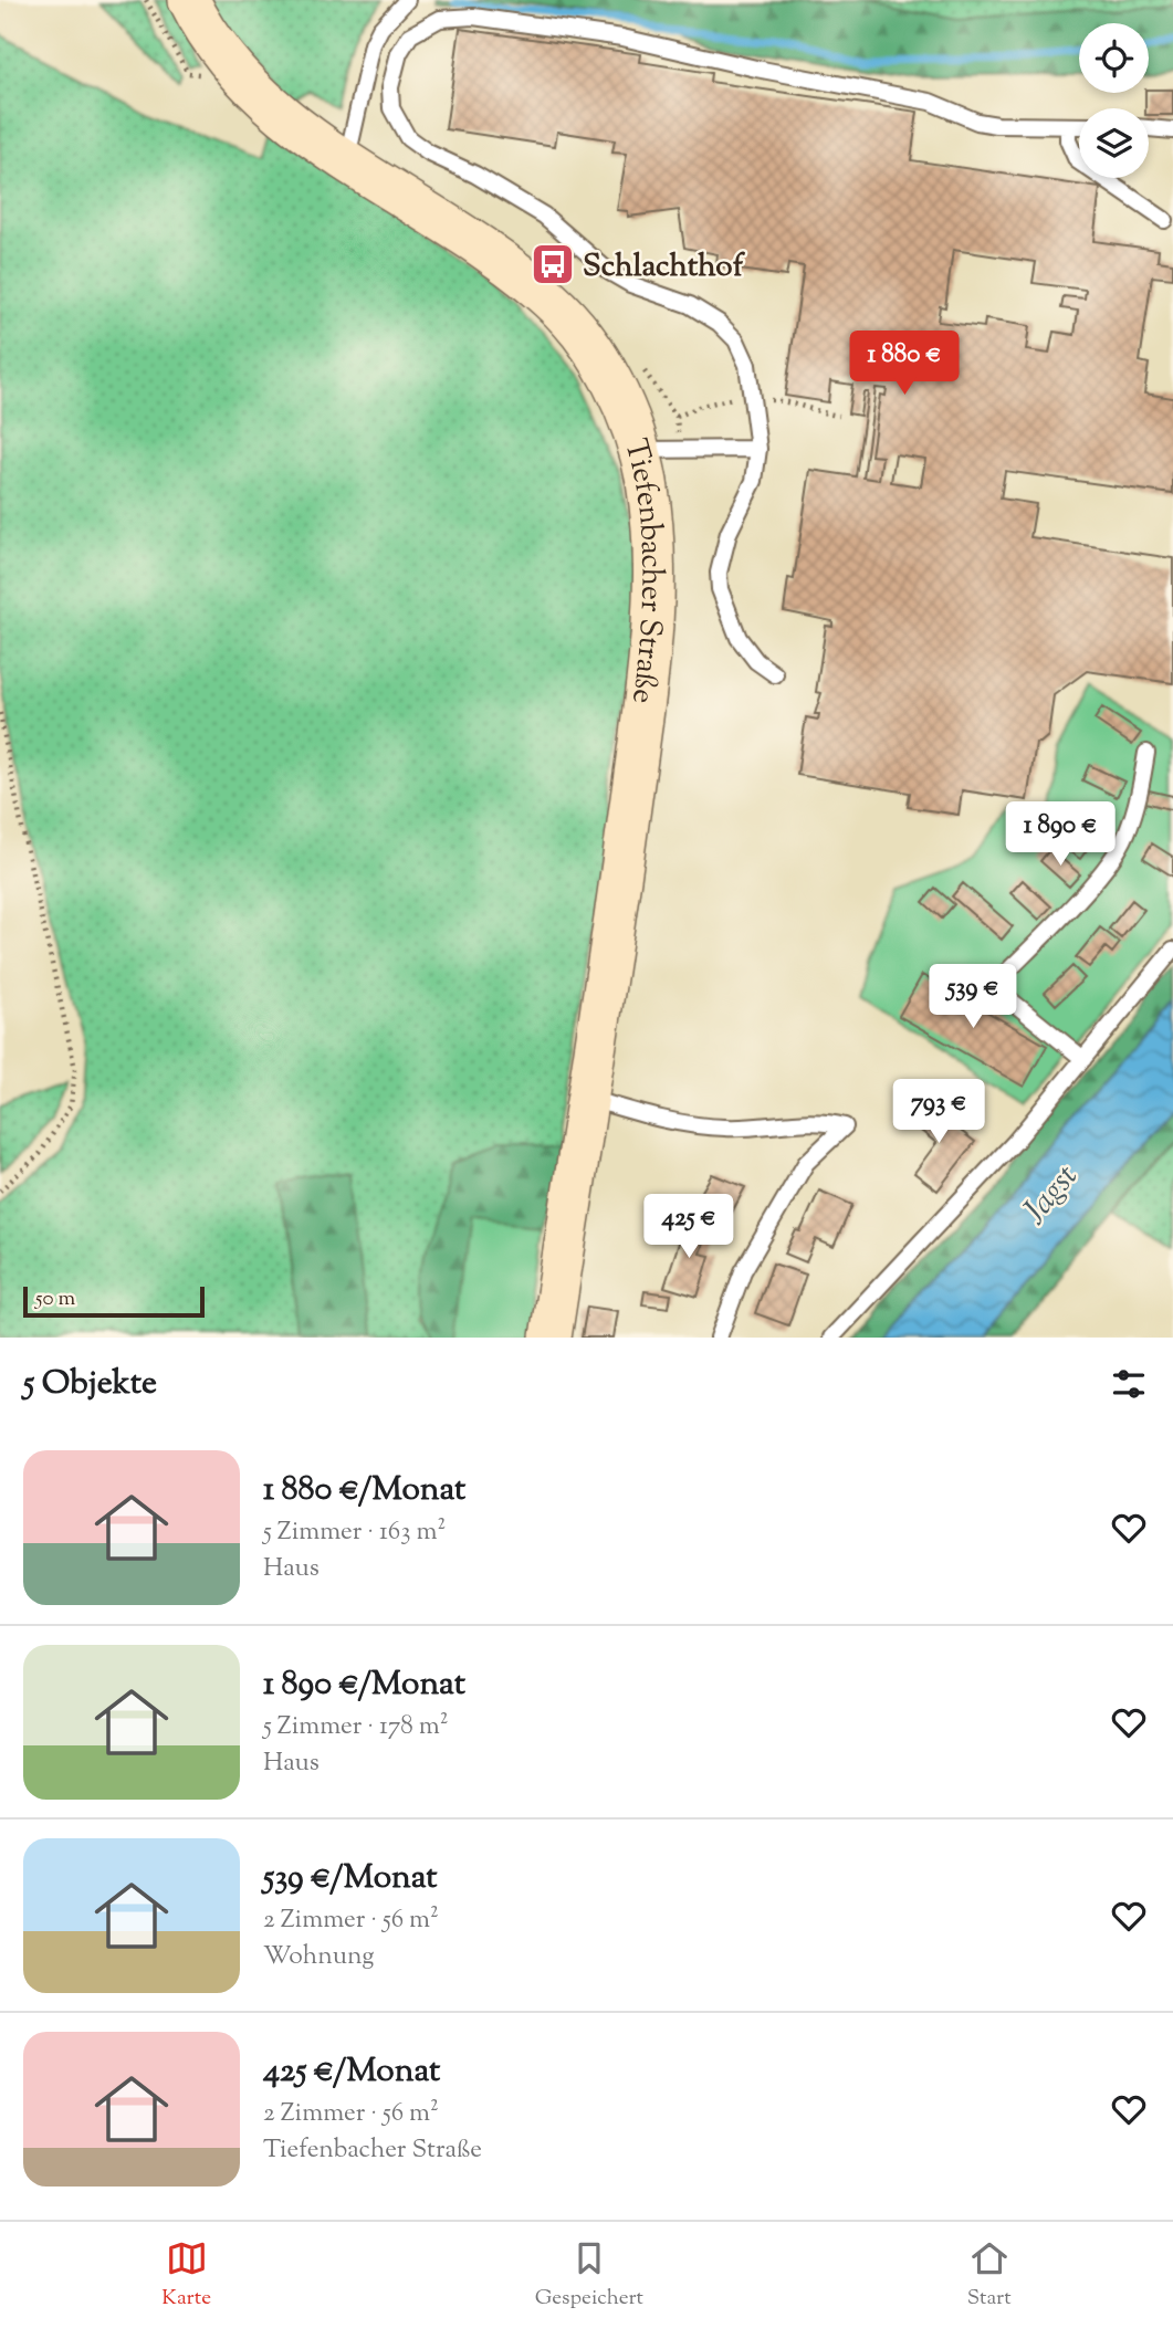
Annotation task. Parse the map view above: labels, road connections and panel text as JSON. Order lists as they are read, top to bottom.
{
  "streets": {
    "main road": ["Tiefenbacher Straße"]
  },
  "water": ["Jagst"],
  "places": {
    "bus stop": ["Schlachthof"]
  },
  "scale_bar": "50 m",
  "page": {
    "price": [
      "1 880 €",
      "1 890 €",
      "539 €",
      "793 €",
      "425 €"
    ],
    "scale": "50 m",
    "heading": "5 Objekte",
    "list": [
      {
        "name": "1 880 €/Monat",
        "note": "5 Zimmer · 163 m² · Haus"
      },
      {
        "name": "1 890 €/Monat",
        "note": "5 Zimmer · 178 m² · Haus"
      },
      {
        "name": "539 €/Monat",
        "note": "2 Zimmer · 56 m² · Wohnung"
      },
      {
        "name": "425 €/Monat",
        "note": "2 Zimmer · 56 m² · Tiefenbacher Straße"
      }
    ],
    "tabs": ["Karte", "Gespeichert", "Start"]
  }
}
